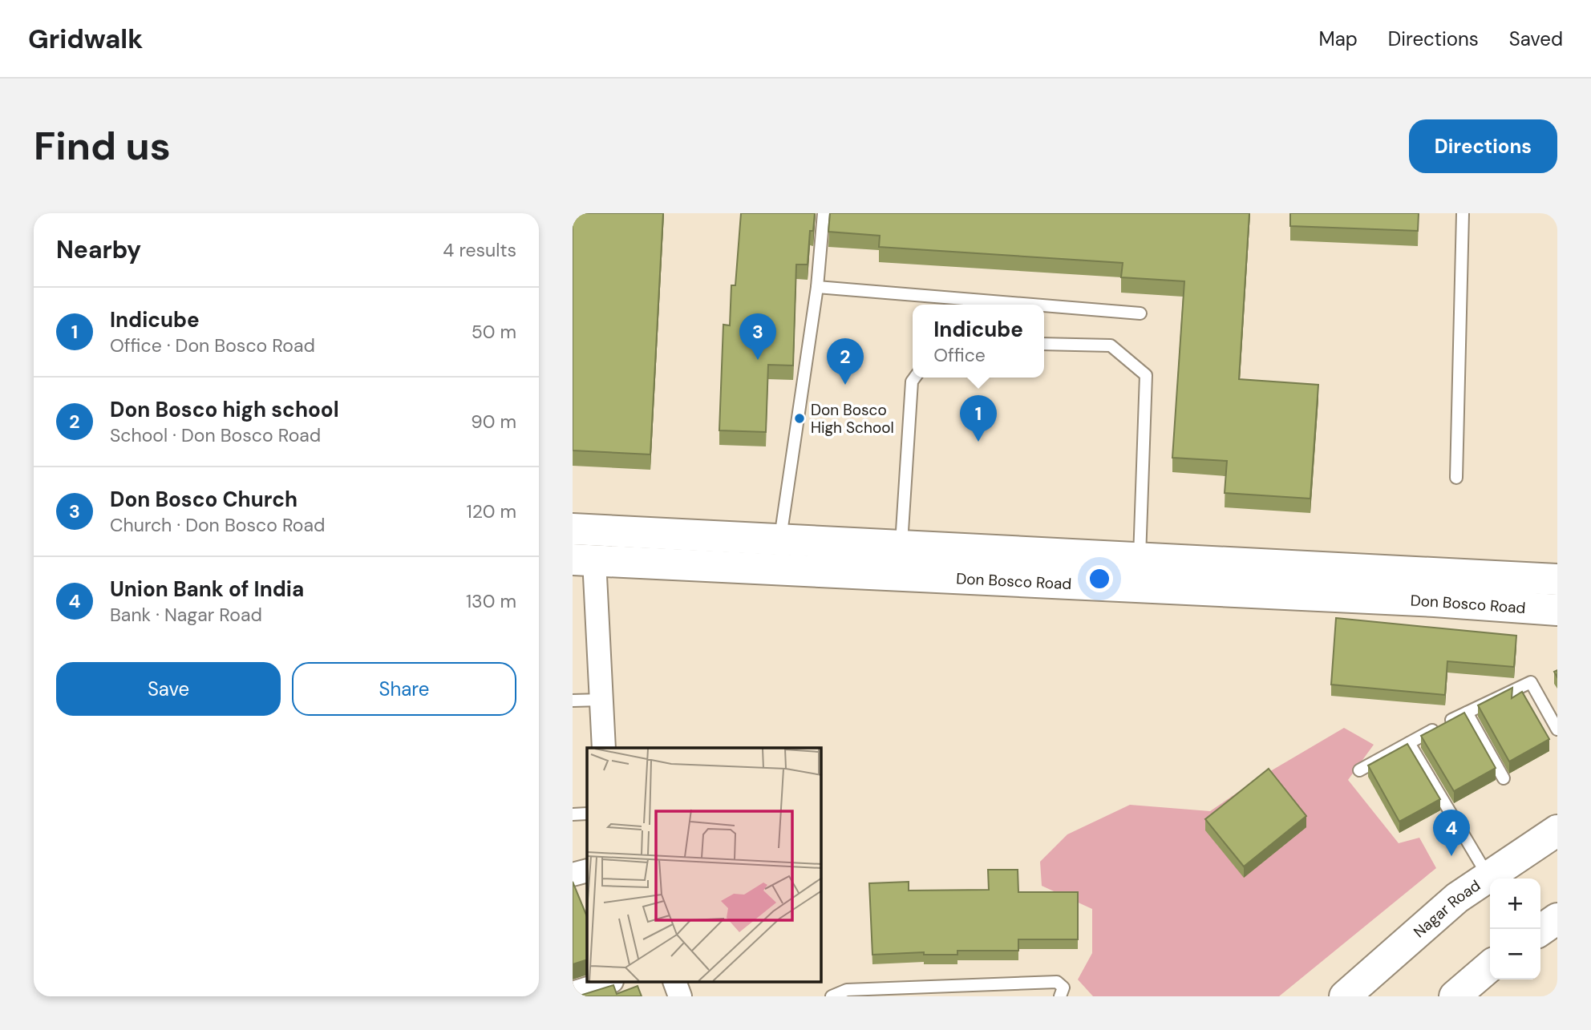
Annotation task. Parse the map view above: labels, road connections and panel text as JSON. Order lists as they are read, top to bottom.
{
  "streets": {
    "main road": ["Don Bosco Road", "Nagar Road"]
  },
  "places": ["Don Bosco High School"],
  "page": {
    "header": "Gridwalk",
    "nav": ["Map", "Directions", "Saved"],
    "buttons": [
      "Directions",
      ["Save", "Share"]
    ],
    "title": "Find us",
    "heading": ["Nearby", "4 results"],
    "list": [
      {
        "mark": "1",
        "name": "Indicube",
        "note": "Office · Don Bosco Road",
        "value": "50 m"
      },
      {
        "mark": "2",
        "name": "Don Bosco high school",
        "note": "School · Don Bosco Road",
        "value": "90 m"
      },
      {
        "mark": "3",
        "name": "Don Bosco Church",
        "note": "Church · Don Bosco Road",
        "value": "120 m"
      },
      {
        "mark": "4",
        "name": "Union Bank of India",
        "note": "Bank · Nagar Road",
        "value": "130 m"
      }
    ],
    "popup": ["Indicube", "Office"],
    "pins": [
      "3",
      "2",
      "1",
      "4"
    ],
    "map_buttons": ["+", "−"]
  }
}
